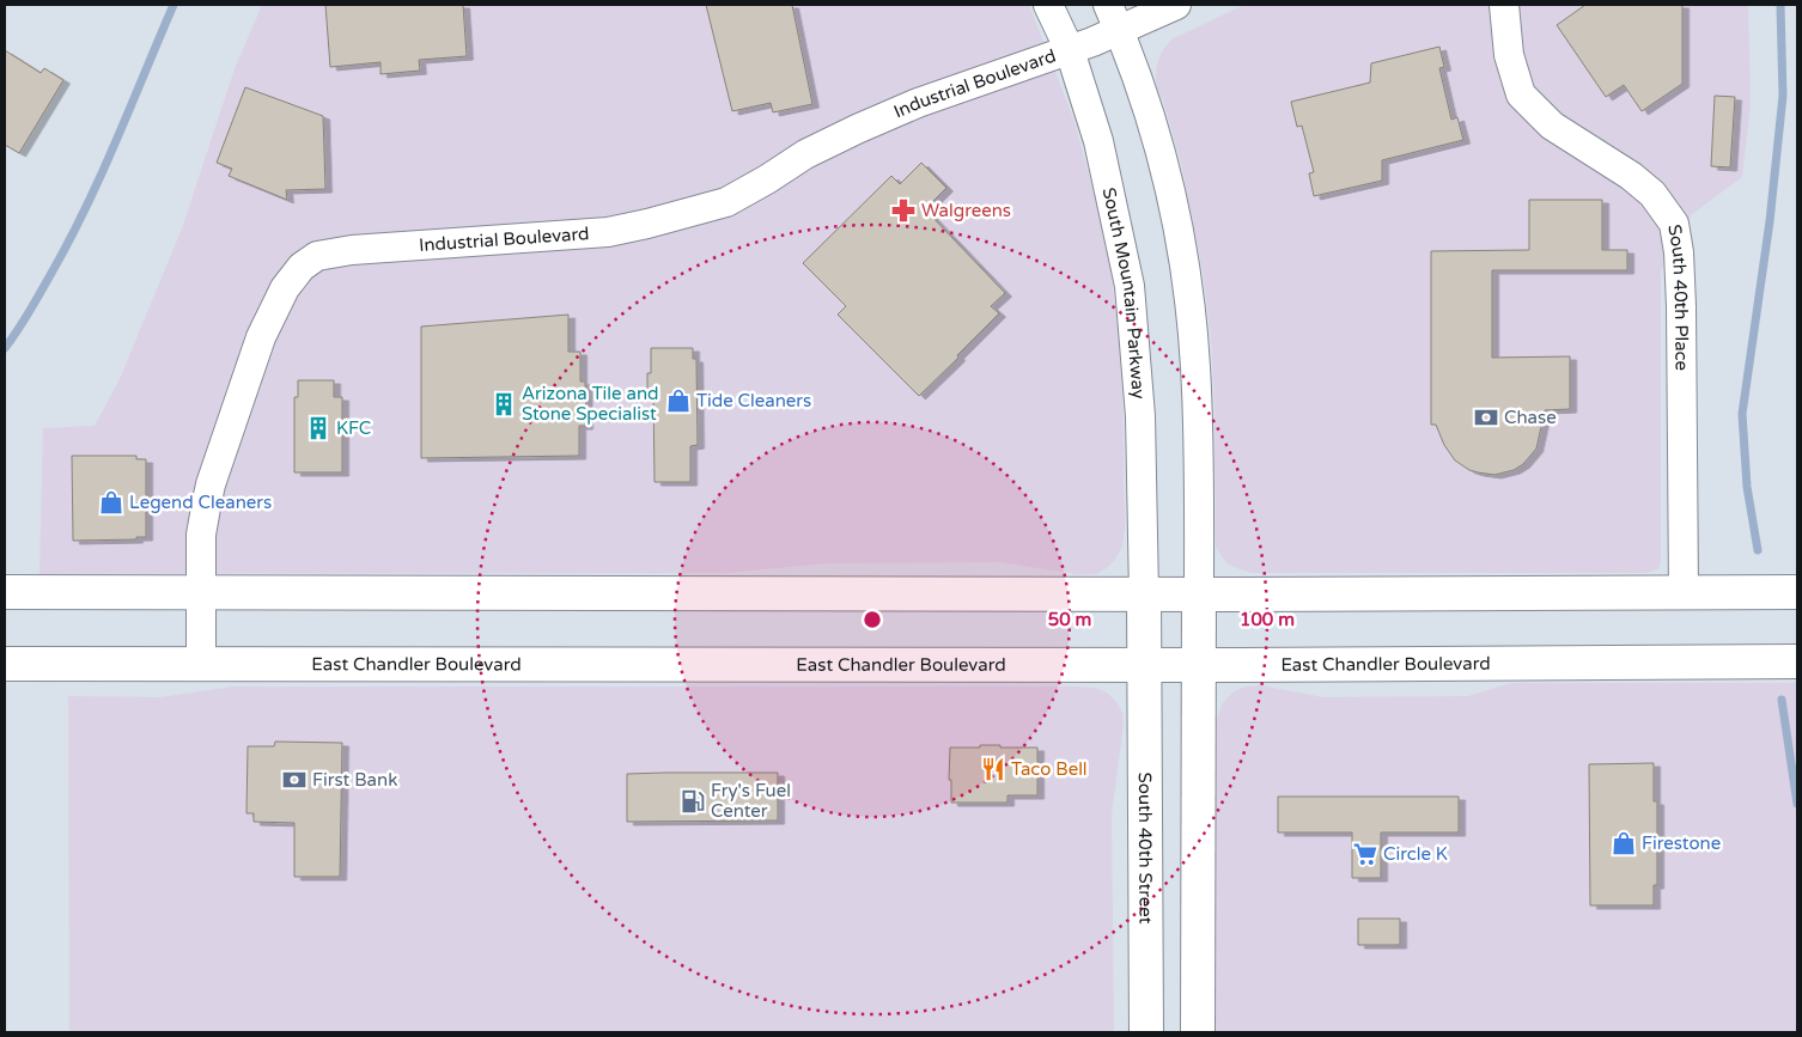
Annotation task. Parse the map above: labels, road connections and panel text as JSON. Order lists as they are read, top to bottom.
{
  "streets": {
    "main road": ["East Chandler Boulevard", "South 40th Street"],
    "street": ["Industrial Boulevard", "South Mountain Parkway", "South 40th Place"]
  },
  "crossings": [
    ["Industrial Boulevard", "South Mountain Parkway"],
    ["Industrial Boulevard", "East Chandler Boulevard"],
    ["South Mountain Parkway", "South 40th Street"],
    ["East Chandler Boulevard", "South 40th Street"]
  ],
  "places": {
    "pharmacy": ["Walgreens"],
    "shop": ["Tide Cleaners", "Legend Cleaners", "Firestone"],
    "building": ["Arizona Tile and Stone Specialist", "KFC"],
    "bank": ["Chase", "First Bank"],
    "restaurant": ["Taco Bell"],
    "fuel station": ["Fry's Fuel Center"],
    "supermarket": ["Circle K"]
  },
  "rings": ["50 m", "100 m"]
}
